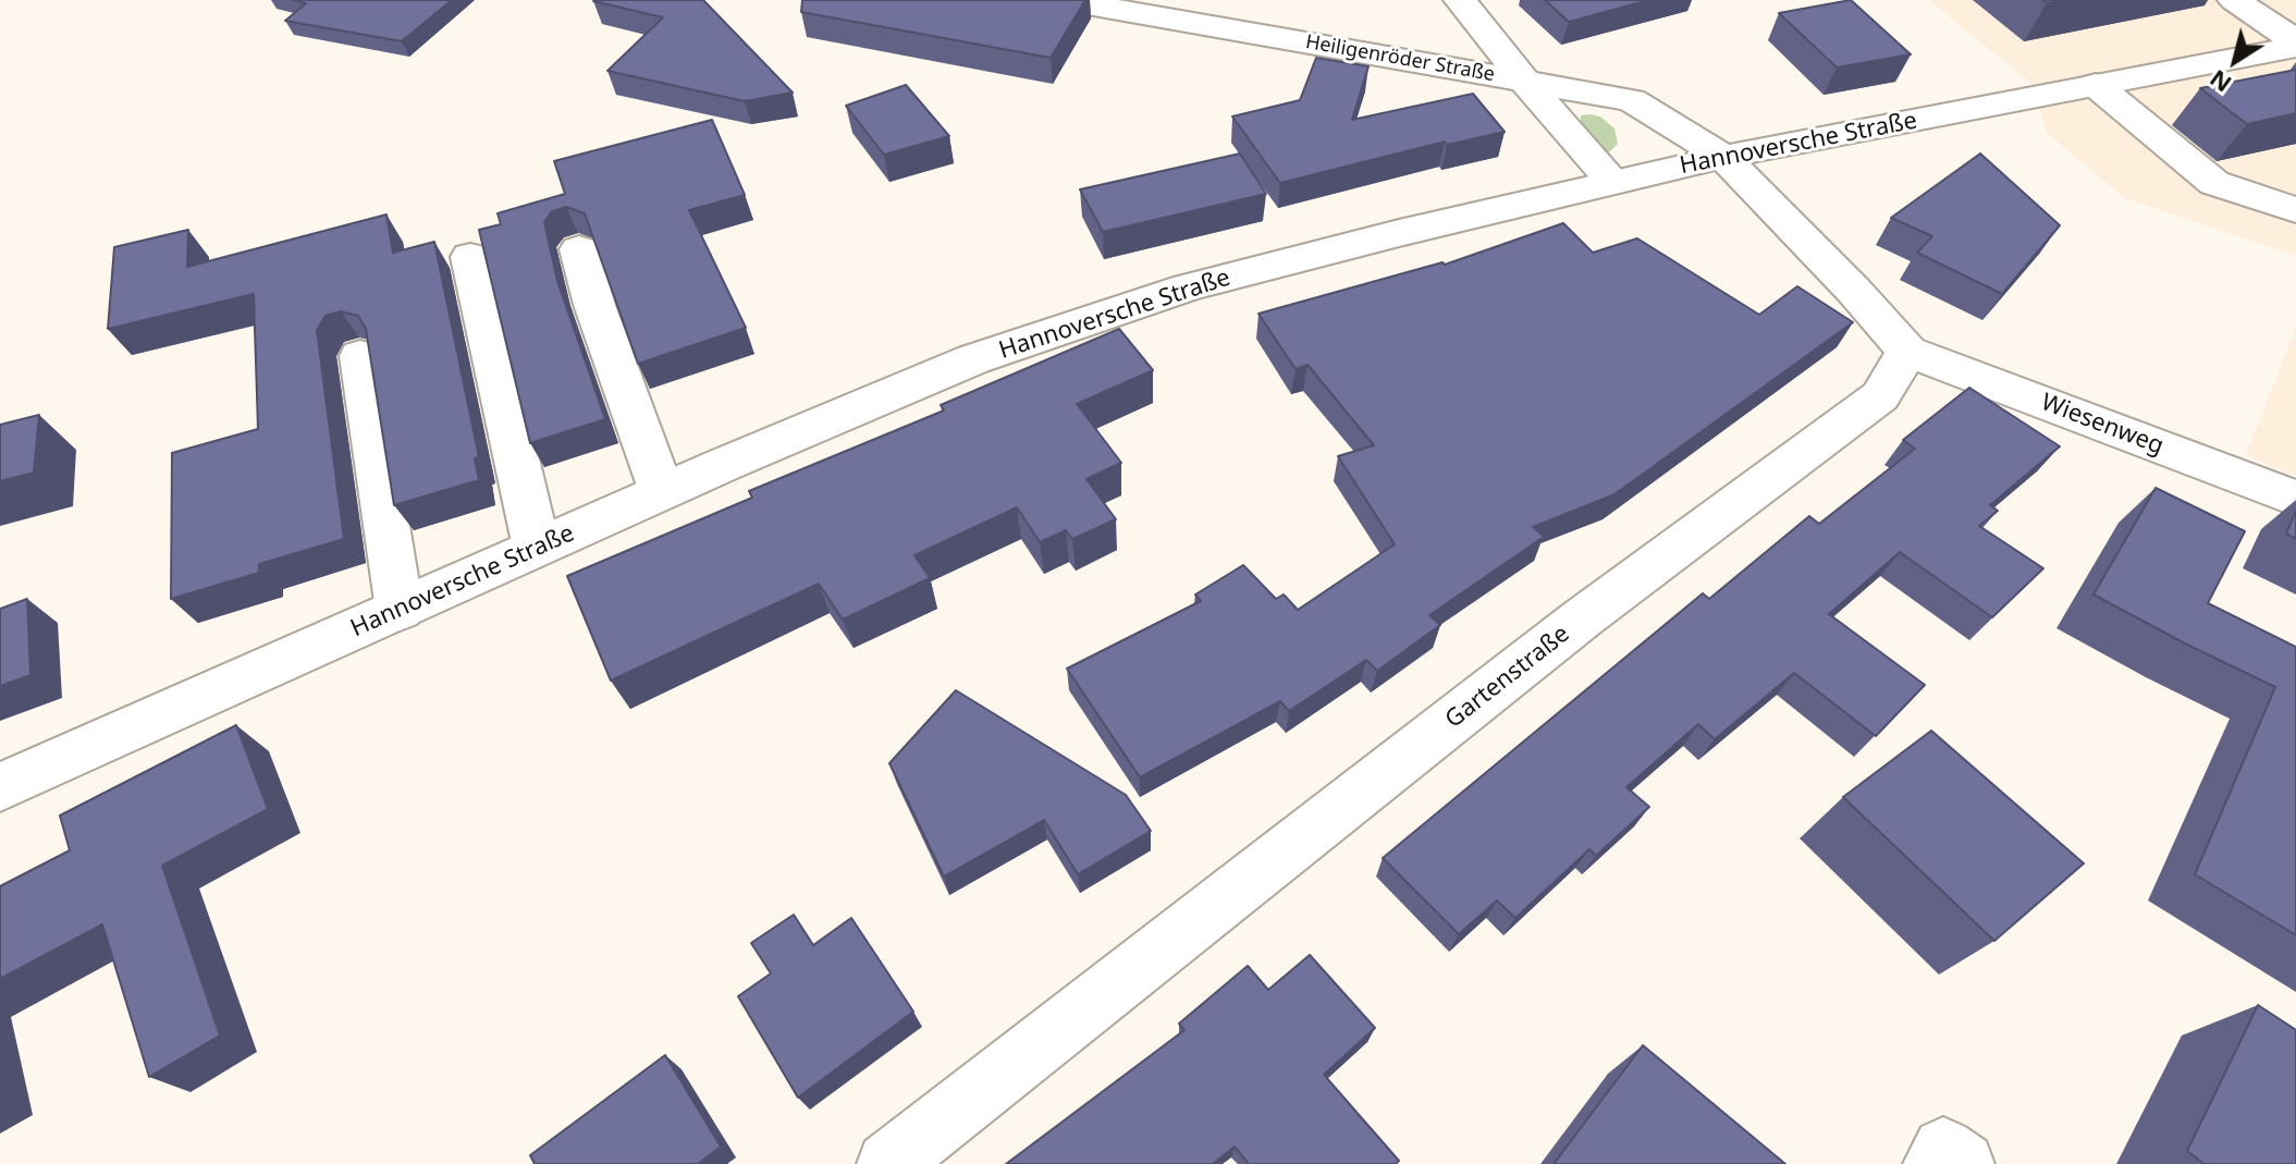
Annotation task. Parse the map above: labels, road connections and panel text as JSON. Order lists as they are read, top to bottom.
{
  "streets": {
    "street": [
      "Heiligenröder Straße",
      "Hannoversche Straße",
      "Wiesenweg",
      "Gartenstraße"
    ]
  },
  "crossings": [
    ["Heiligenröder Straße", "Hannoversche Straße"],
    ["Wiesenweg", "Gartenstraße"]
  ],
  "north": "bottom left"
}
